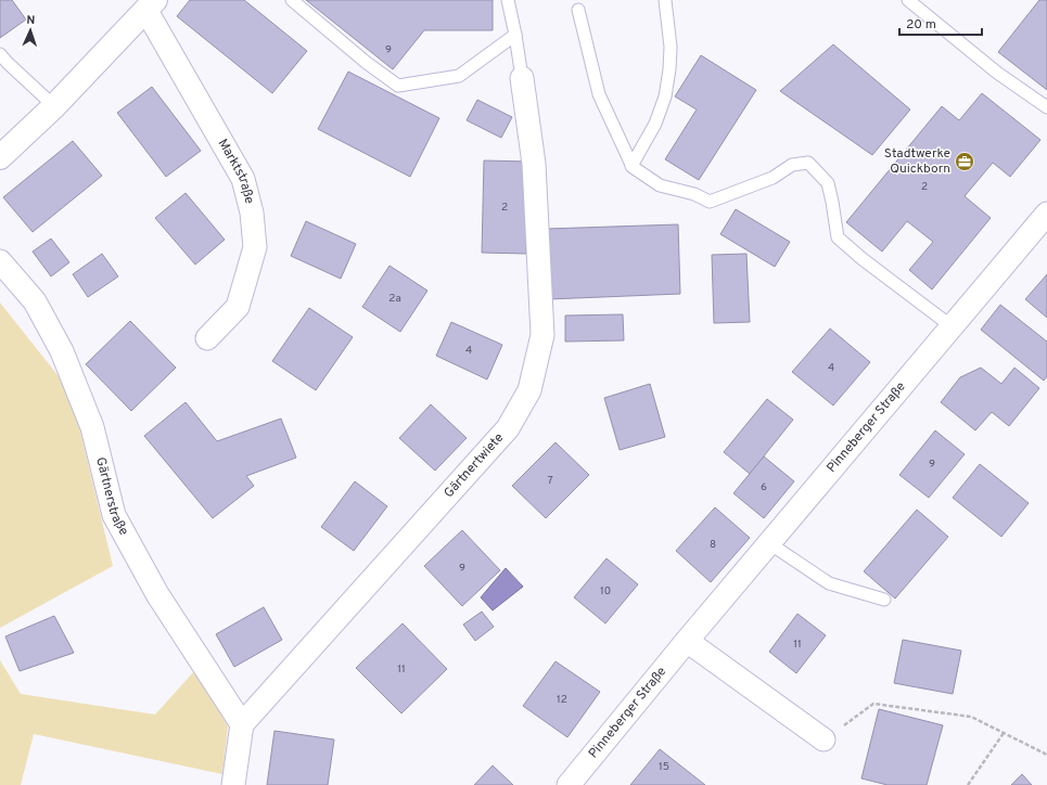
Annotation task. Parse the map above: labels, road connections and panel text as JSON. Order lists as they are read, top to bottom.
{
  "streets": {
    "main road": ["Marktstraße"],
    "street": ["Pinneberger Straße", "Gärtnertwiete", "Gärtnerstraße"]
  },
  "crossings": [
    ["Gärtnertwiete", "Gärtnerstraße"]
  ],
  "places": {
    "office": ["Stadtwerke Quickborn"]
  },
  "house_numbers": [
    "9",
    "2",
    "2",
    "2a",
    "4",
    "4",
    "9",
    "7",
    "6",
    "8",
    "9",
    "10",
    "11",
    "11",
    "12",
    "15"
  ],
  "scale_bar": "20 m",
  "north": "top"
}
